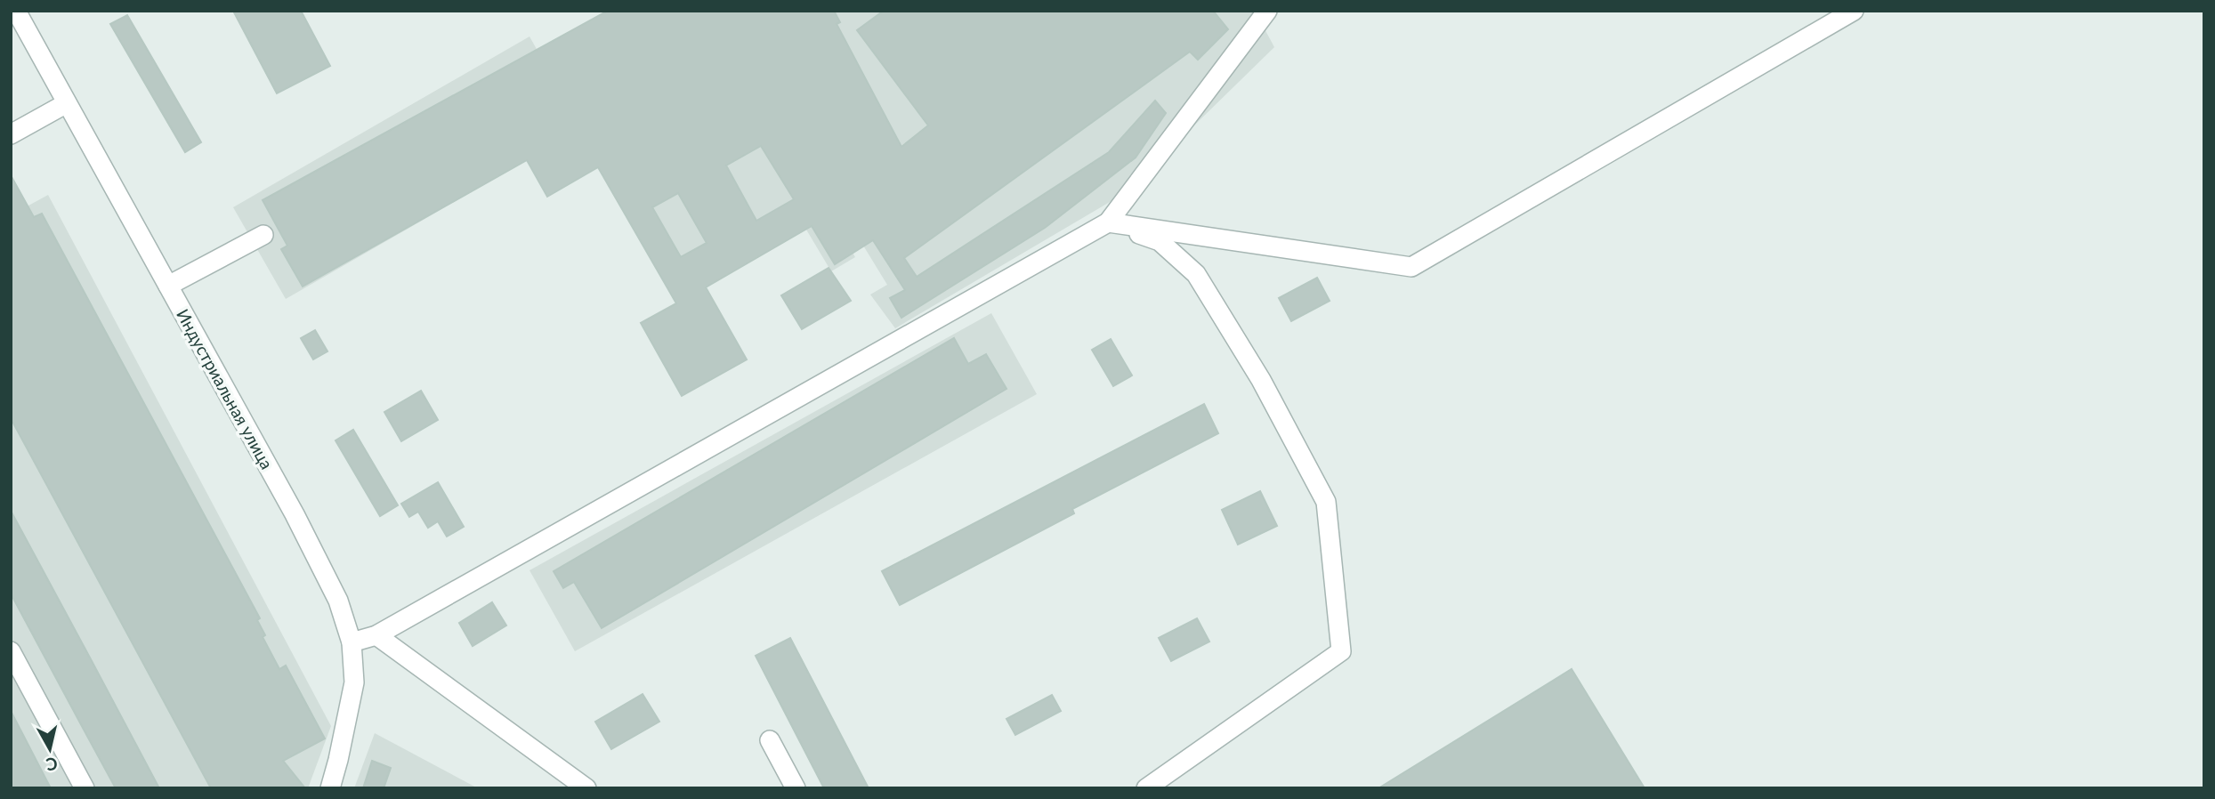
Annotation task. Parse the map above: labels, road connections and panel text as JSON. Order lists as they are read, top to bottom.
{
  "streets": {
    "street": ["Индустриальная улица"]
  },
  "north": "bottom"
}
